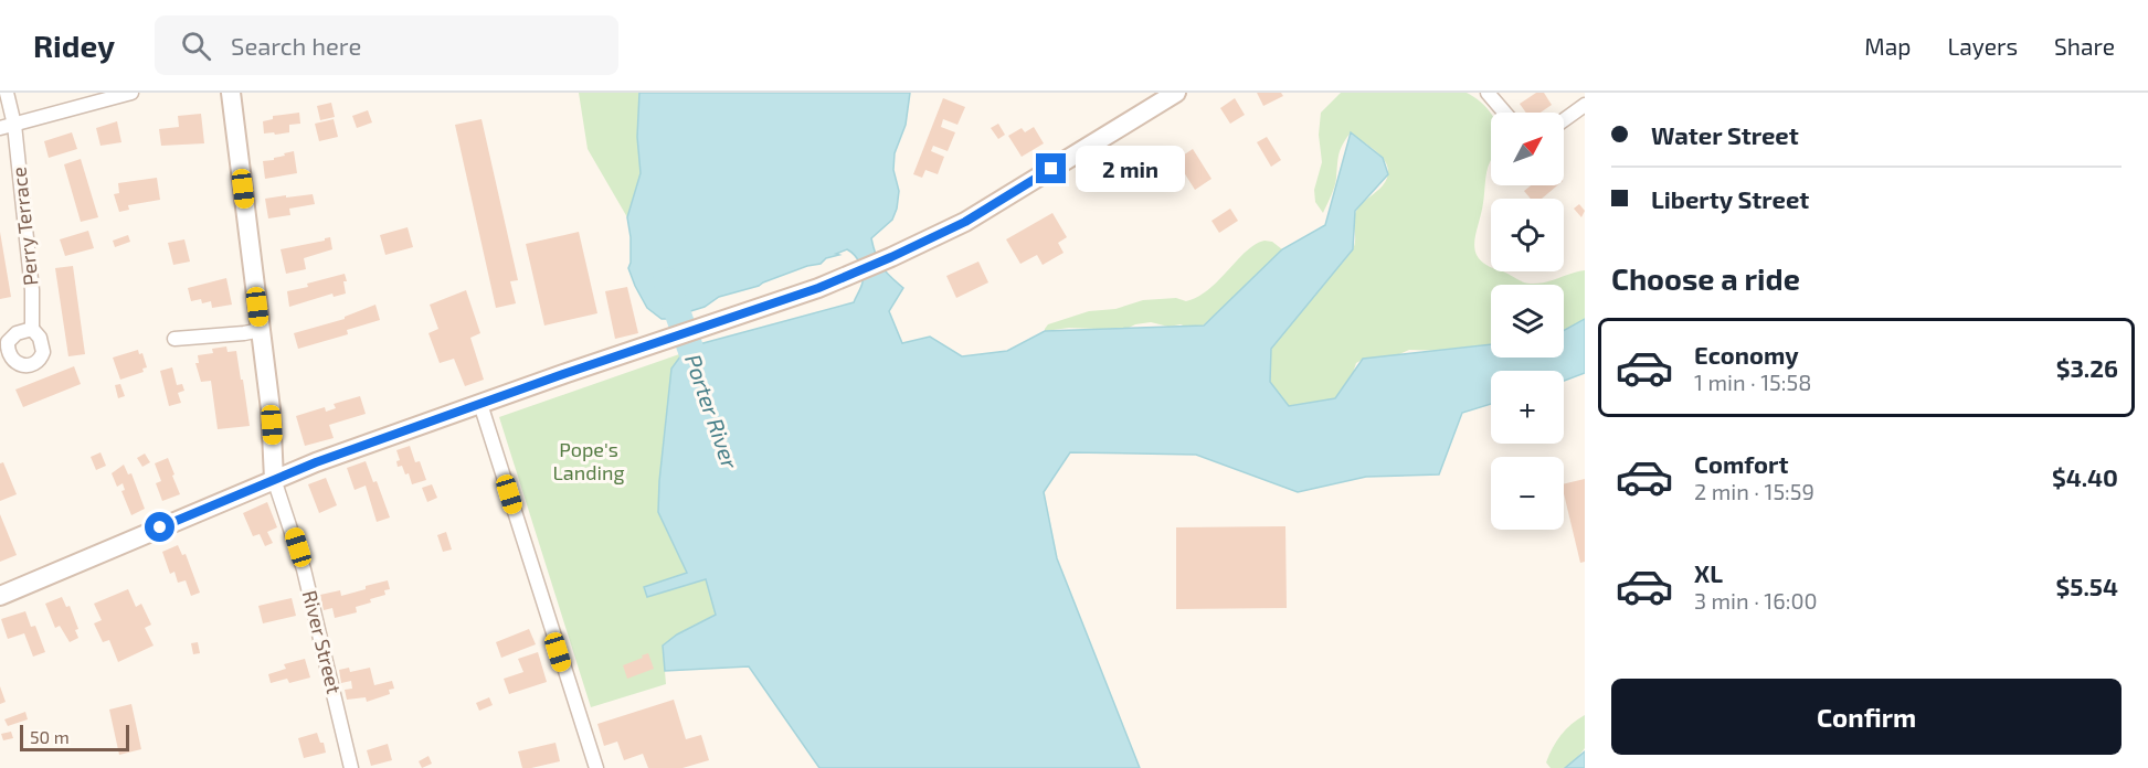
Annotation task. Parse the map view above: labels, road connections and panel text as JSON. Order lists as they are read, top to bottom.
{
  "streets": {
    "street": ["Perry Terrace", "River Street"]
  },
  "water": ["Porter River"],
  "parks": ["Pope's Landing"],
  "scale_bar": "50 m",
  "north": "top right",
  "page": {
    "header": "Ridey",
    "search": "Search here",
    "nav": ["Map", "Layers", "Share"],
    "banner": ["Water Street", "Liberty Street"],
    "map_buttons": ["+", "−"],
    "bubble": "2 min",
    "heading": "Choose a ride",
    "list": [
      {
        "name": "Economy",
        "note": "1 min · 15:58",
        "value": "$3.26"
      },
      {
        "name": "Comfort",
        "note": "2 min · 15:59",
        "value": "$4.40"
      },
      {
        "name": "XL",
        "note": "3 min · 16:00",
        "value": "$5.54"
      }
    ],
    "buttons": "Confirm",
    "scale": "50 m"
  }
}
